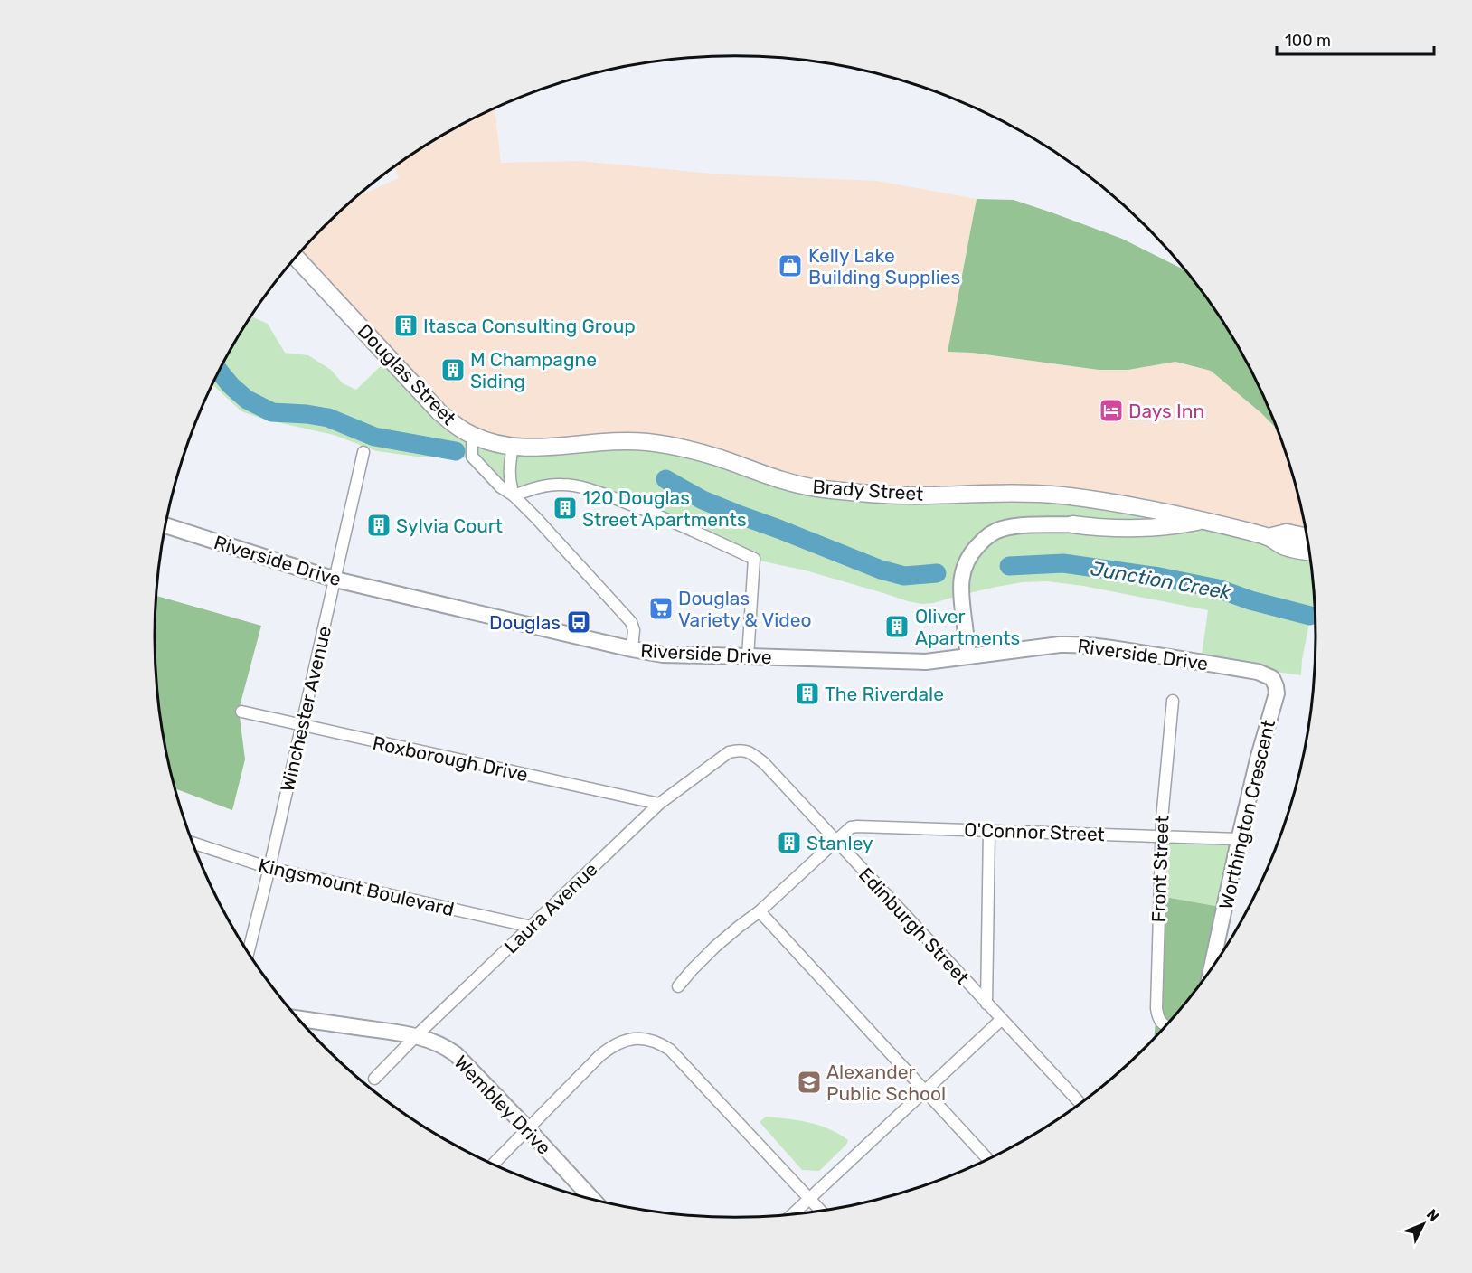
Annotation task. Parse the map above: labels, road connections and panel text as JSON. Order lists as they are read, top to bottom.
{
  "streets": {
    "main road": ["Douglas Street", "Brady Street"],
    "street": [
      "Riverside Drive",
      "Winchester Avenue",
      "Roxborough Drive",
      "Worthington Crescent",
      "O'Connor Street",
      "Front Street",
      "Kingsmount Boulevard",
      "Laura Avenue",
      "Edinburgh Street",
      "Wembley Drive"
    ]
  },
  "crossings": [
    ["Douglas Street", "Brady Street"],
    ["Douglas Street", "Riverside Drive"],
    ["Riverside Drive", "Winchester Avenue"],
    ["Riverside Drive", "Worthington Crescent"],
    ["Winchester Avenue", "Roxborough Drive"],
    ["Winchester Avenue", "Kingsmount Boulevard"],
    ["Roxborough Drive", "Laura Avenue"],
    ["Worthington Crescent", "O'Connor Street"],
    ["O'Connor Street", "Front Street"],
    ["O'Connor Street", "Edinburgh Street"],
    ["Kingsmount Boulevard", "Laura Avenue"],
    ["Laura Avenue", "Edinburgh Street"],
    ["Laura Avenue", "Wembley Drive"]
  ],
  "water": ["Junction Creek"],
  "places": {
    "shop": ["Kelly Lake Building Supplies"],
    "building": [
      "Itasca Consulting Group",
      "M Champagne Siding",
      "120 Douglas Street Apartments",
      "Sylvia Court",
      "Oliver Apartments",
      "The Riverdale",
      "Stanley"
    ],
    "hotel": ["Days Inn"],
    "supermarket": ["Douglas Variety & Video"],
    "bus stop": ["Douglas"],
    "school or university": ["Alexander Public School"]
  },
  "scale_bar": "100 m",
  "north": "top right"
}
